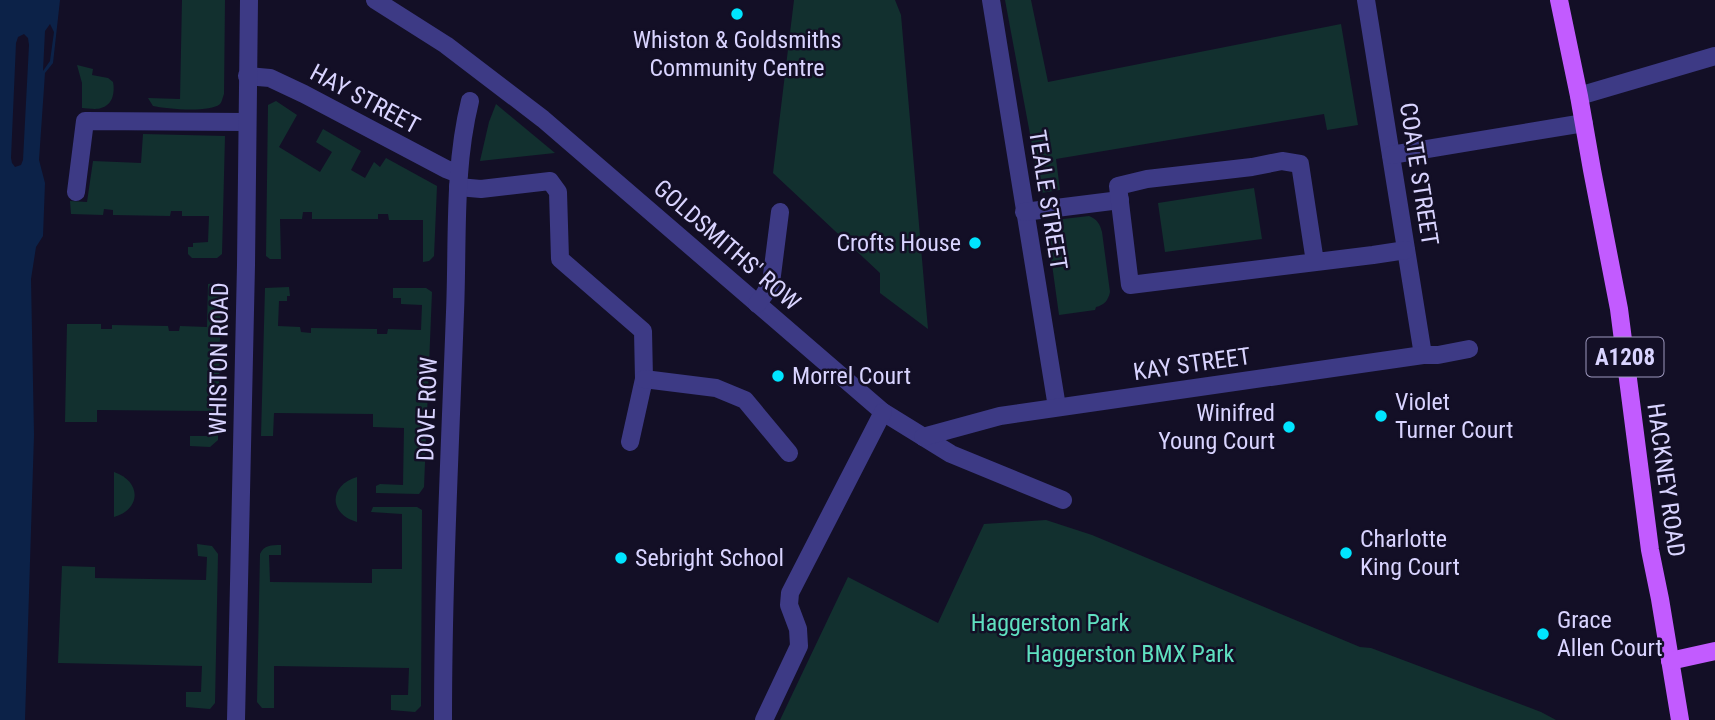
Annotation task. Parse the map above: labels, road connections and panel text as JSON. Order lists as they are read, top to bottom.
{
  "streets": {
    "main road": ["A1208", "HACKNEY ROAD"],
    "street": [
      "HAY STREET",
      "COATE STREET",
      "TEALE STREET",
      "GOLDSMITHS' ROW",
      "WHISTON ROAD",
      "KAY STREET",
      "DOVE ROW"
    ]
  },
  "crossings": [
    ["HAY STREET", "WHISTON ROAD"],
    ["HAY STREET", "DOVE ROW"],
    ["COATE STREET", "KAY STREET"],
    ["TEALE STREET", "KAY STREET"],
    ["GOLDSMITHS' ROW", "KAY STREET"]
  ],
  "parks": ["Haggerston Park", "Haggerston BMX Park"],
  "places": [
    "Whiston & Goldsmiths Community Centre",
    "Crofts House",
    "Morrel Court",
    "Violet Turner Court",
    "Winifred Young Court",
    "Charlotte King Court",
    "Sebright School",
    "Grace Allen Court"
  ]
}
